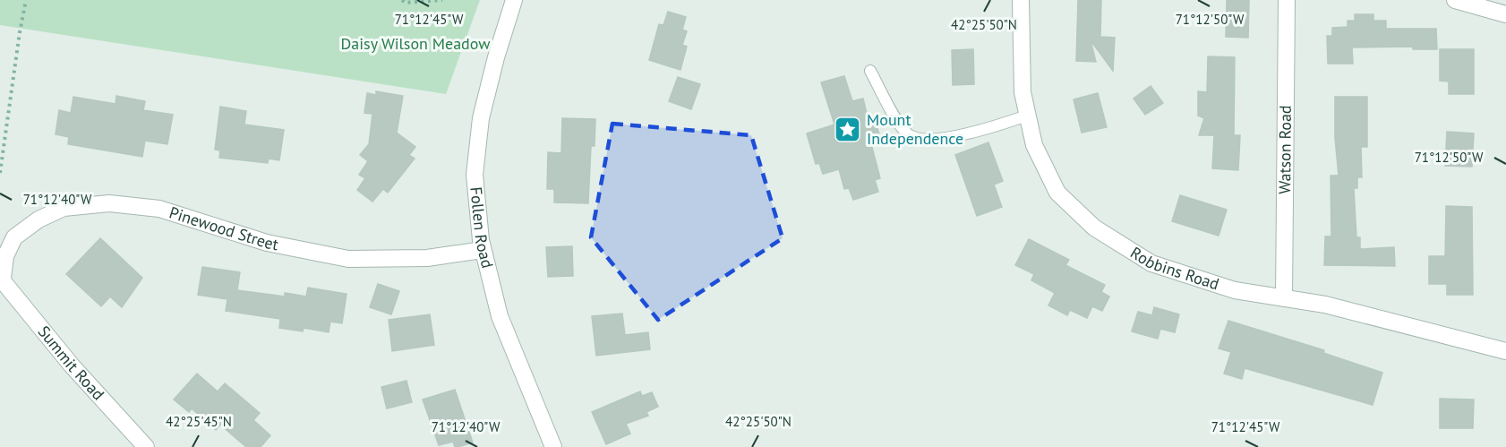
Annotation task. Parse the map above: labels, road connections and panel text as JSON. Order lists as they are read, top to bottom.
{
  "streets": {
    "street": [
      "Watson Road",
      "Follen Road",
      "Pinewood Street",
      "Robbins Road",
      "Summit Road"
    ]
  },
  "crossings": [
    ["Watson Road", "Robbins Road"],
    ["Follen Road", "Pinewood Street"],
    ["Pinewood Street", "Summit Road"]
  ],
  "parks": ["Daisy Wilson Meadow"],
  "places": {
    "place": ["Mount Independence"]
  },
  "coordinates": [
    "71°12'45\"W",
    "71°12'50\"W",
    "42°25'50\"N",
    "71°12'40\"W",
    "42°25'45\"N"
  ]
}
